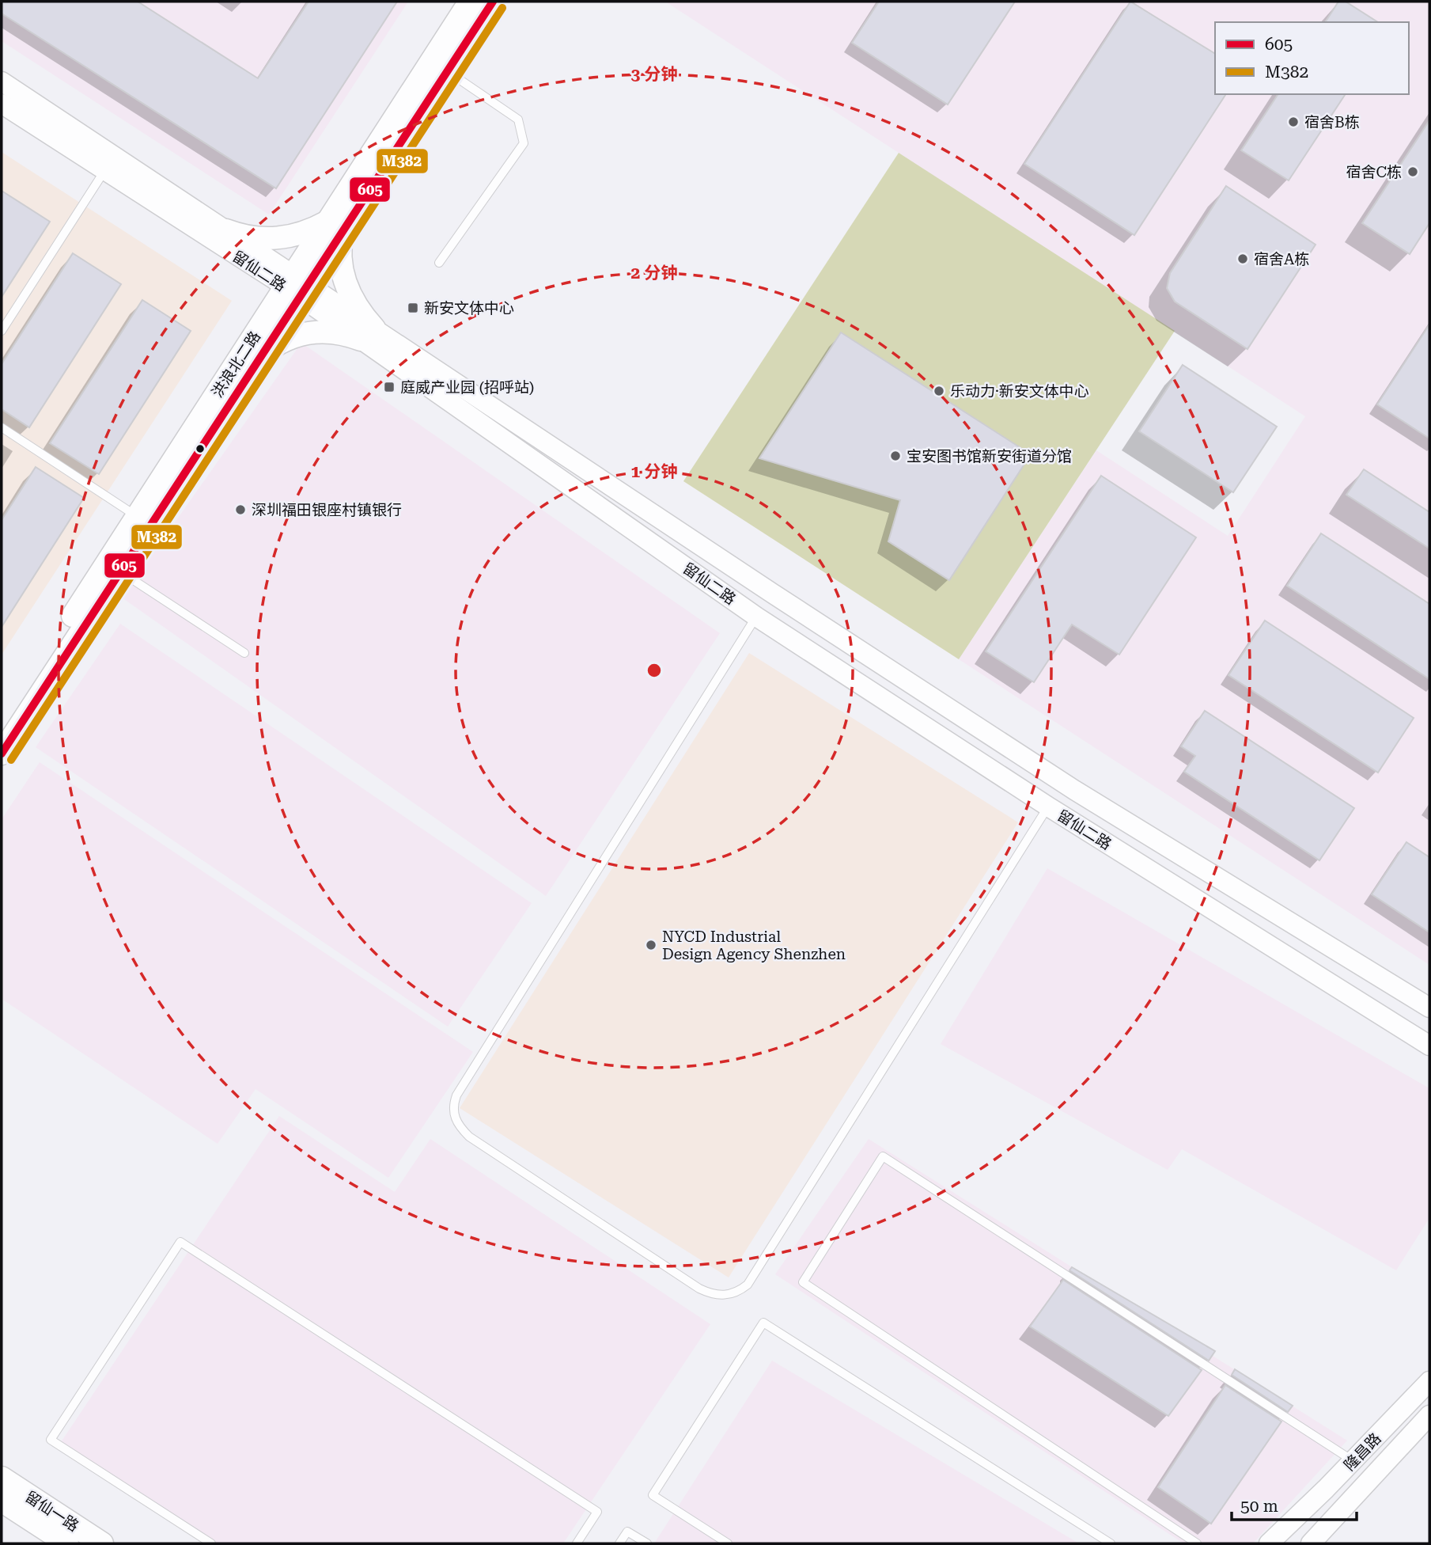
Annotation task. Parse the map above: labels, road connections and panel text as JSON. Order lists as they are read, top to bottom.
{
  "streets": {
    "main road": ["洪浪北二路", "留仙一路"],
    "street": ["留仙二路", "隆昌路"]
  },
  "crossings": [
    ["留仙二路", "洪浪北二路"]
  ],
  "places": {
    "other": [
      "宿舍B栋",
      "宿舍C栋",
      "宿舍A栋",
      "乐动力·新安文体中心",
      "宝安图书馆新安街道分馆",
      "深圳福田银座村镇银行",
      "NYCD Industrial Design Agency Shenzhen"
    ],
    "transit": ["新安文体中心", "庭威产业园 (招呼站)"]
  },
  "lines": ["transit line 605", "transit line M382"],
  "legend": ["605", "M382"],
  "scale_bar": "50 m",
  "rings": ["3 分钟", "2 分钟", "1 分钟"]
}
